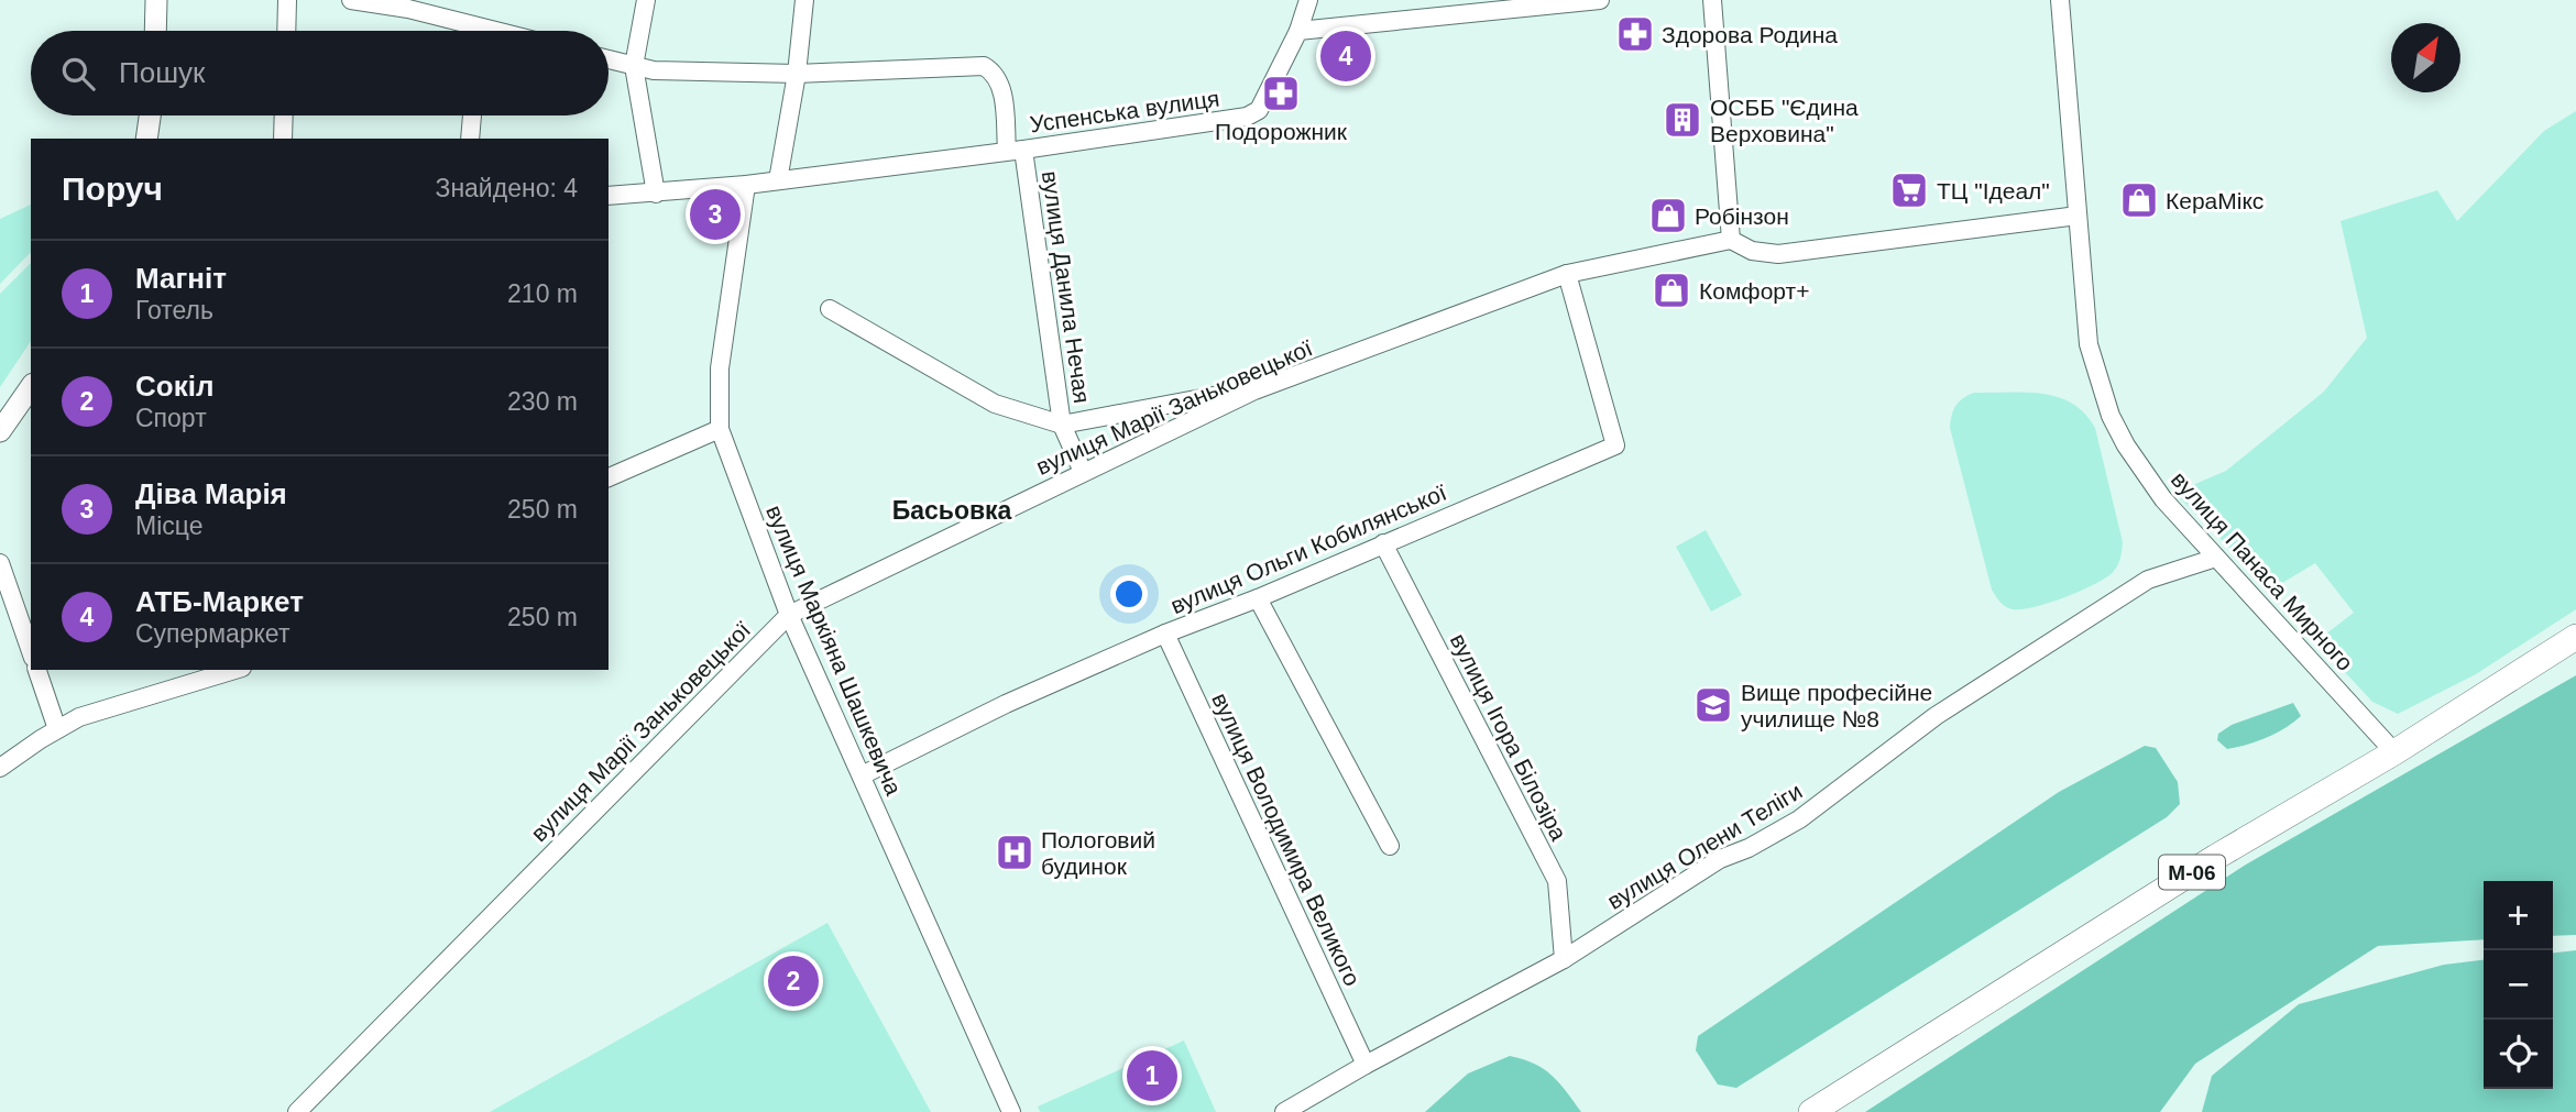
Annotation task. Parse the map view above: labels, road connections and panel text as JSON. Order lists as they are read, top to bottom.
{
  "streets": {
    "highway": ["М-06"],
    "street": [
      "Успенська вулиця",
      "вулиця Данила Нечая",
      "вулиця Марії Заньковецької",
      "вулиця Ольги Кобилянської",
      "вулиця Панаса Мирного",
      "вулиця Маркіяна Шашкевича",
      "вулиця Ігора Білозіра",
      "вулиця Володимира Великого",
      "вулиця Олени Теліги"
    ]
  },
  "crossings": [
    ["Успенська вулиця", "вулиця Данила Нечая"],
    ["Успенська вулиця", "вулиця Маркіяна Шашкевича"],
    ["вулиця Данила Нечая", "вулиця Марії Заньковецької"],
    ["вулиця Марії Заньковецької", "вулиця Ольги Кобилянської"],
    ["вулиця Марії Заньковецької", "вулиця Маркіяна Шашкевича"],
    ["вулиця Ольги Кобилянської", "вулиця Маркіяна Шашкевича"],
    ["вулиця Ольги Кобилянської", "вулиця Ігора Білозіра"],
    ["вулиця Ольги Кобилянської", "вулиця Володимира Великого"],
    ["вулиця Панаса Мирного", "вулиця Олени Теліги"],
    ["вулиця Панаса Мирного", "М-06"],
    ["вулиця Ігора Білозіра", "вулиця Олени Теліги"],
    ["вулиця Володимира Великого", "вулиця Олени Теліги"]
  ],
  "districts": ["Басьовка"],
  "places": {
    "pharmacy": ["Здорова Родина", "Подорожник"],
    "building": ["ОСББ \"Єдина Верховина\""],
    "supermarket": ["ТЦ \"Ідеал\""],
    "shop": ["КераМікс", "Робінзон", "Комфорт+"],
    "school or university": ["Вище професійне училище №8"],
    "hospital": ["Пологовий будинок"]
  },
  "north": "top right",
  "page": {
    "pins": [
      "4",
      "3",
      "2",
      "1"
    ],
    "search": "Пошук",
    "heading": ["Поруч", "Знайдено: 4"],
    "list": [
      {
        "mark": "1",
        "name": "Магніт",
        "note": "Готель",
        "value": "210 m"
      },
      {
        "mark": "2",
        "name": "Сокіл",
        "note": "Спорт",
        "value": "230 m"
      },
      {
        "mark": "3",
        "name": "Діва Марія",
        "note": "Місце",
        "value": "250 m"
      },
      {
        "mark": "4",
        "name": "АТБ-Маркет",
        "note": "Супермаркет",
        "value": "250 m"
      }
    ],
    "map_buttons": ["+", "−"]
  }
}
